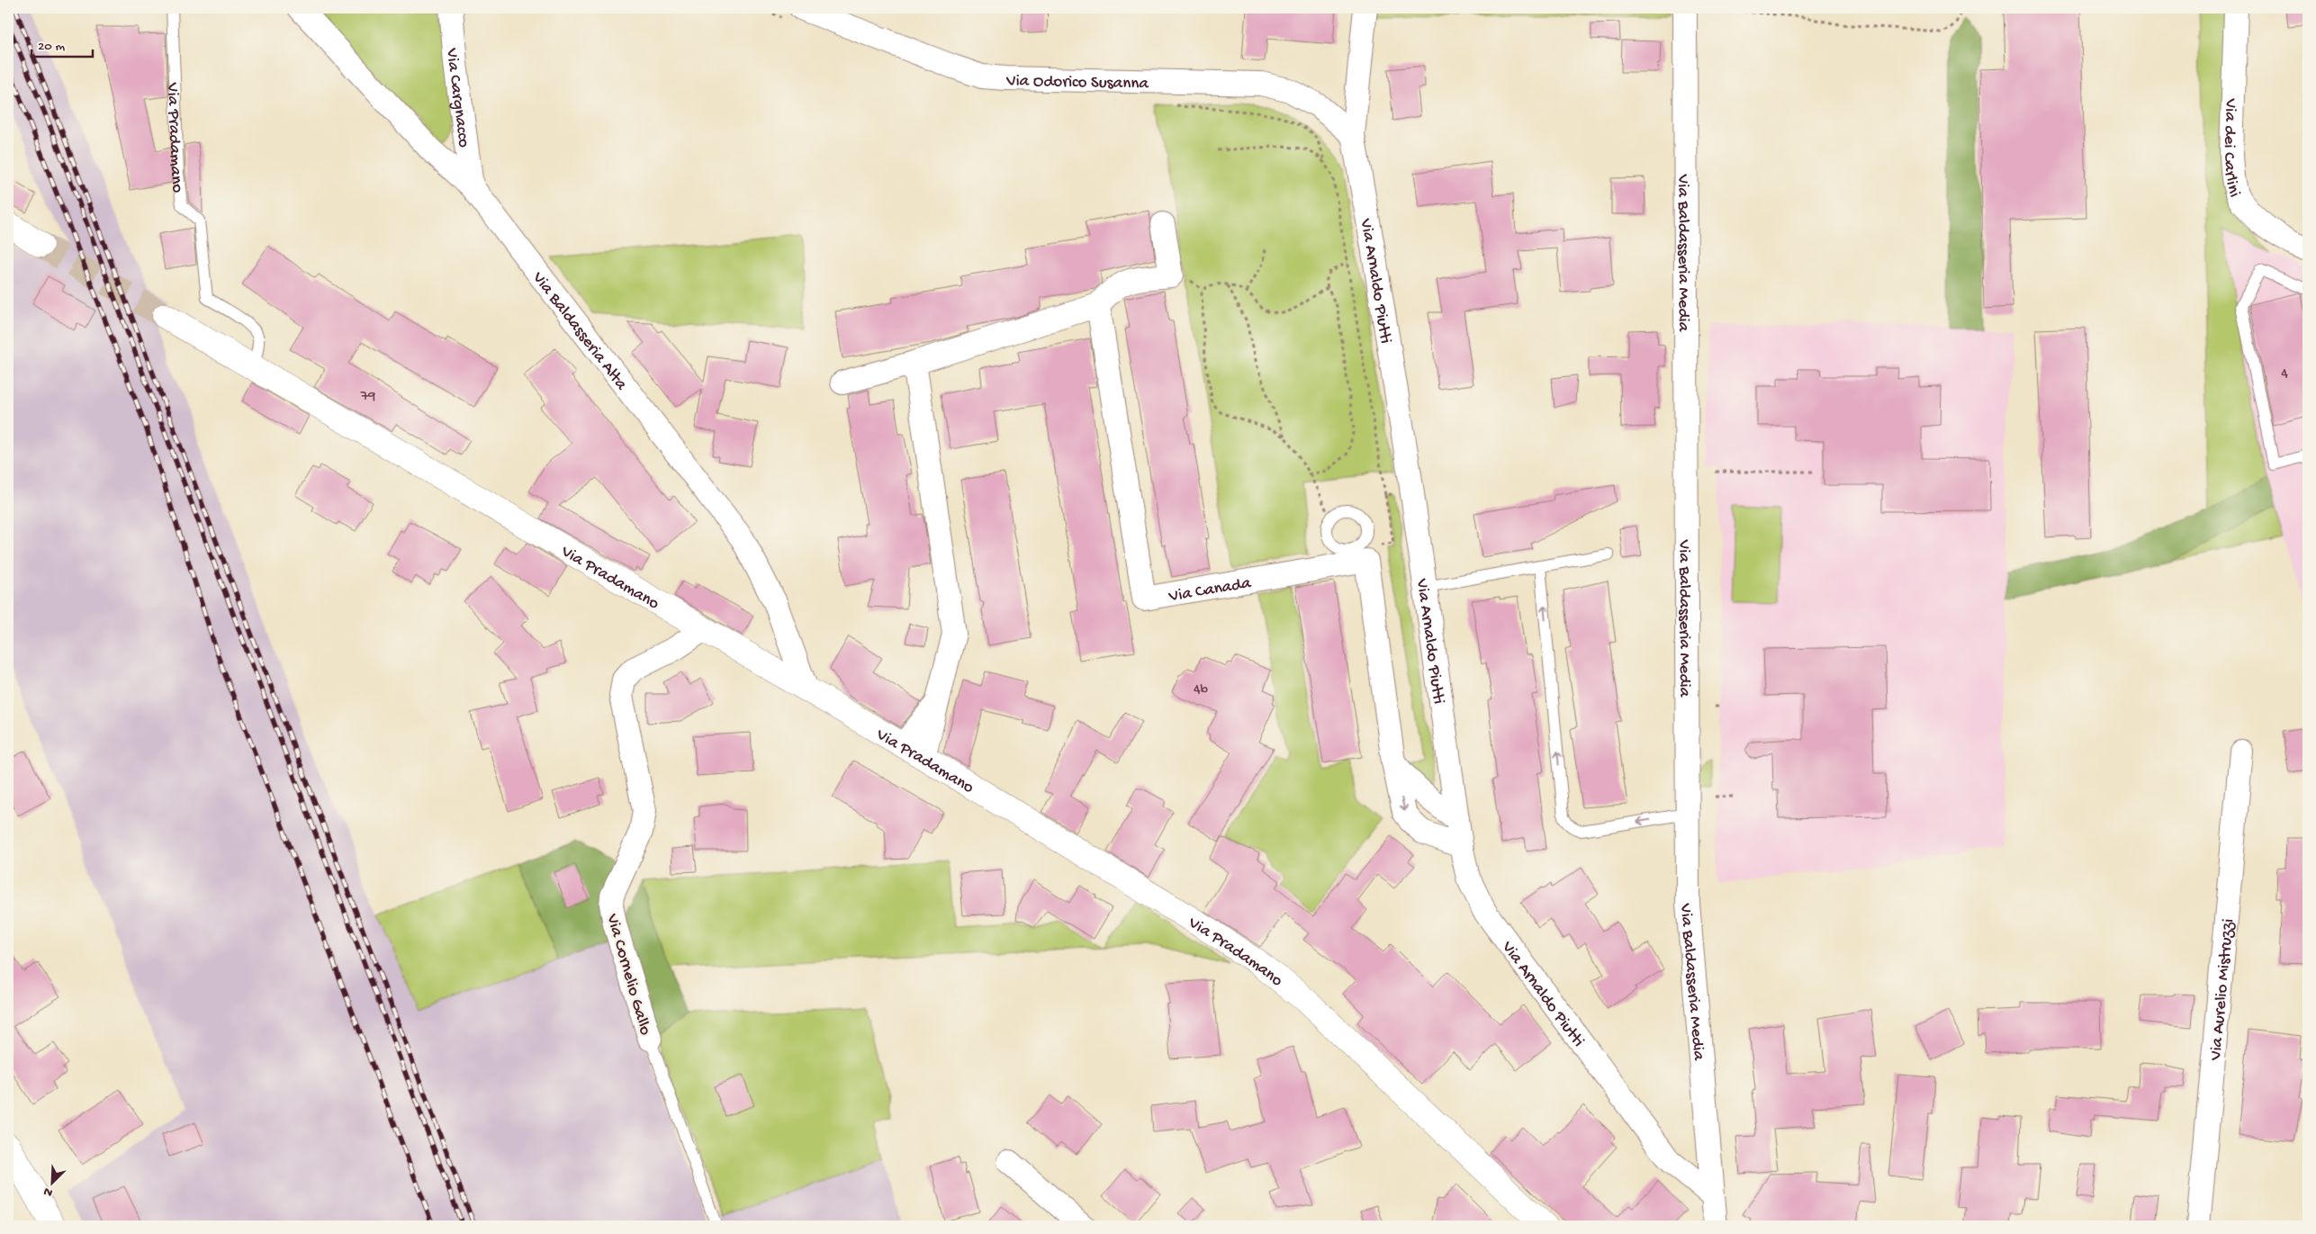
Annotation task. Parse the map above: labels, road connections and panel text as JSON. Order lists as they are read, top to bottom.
{
  "streets": {
    "street": [
      "Via Odorico Susanna",
      "Via Cargnacco",
      "Via Pradamano",
      "Via dei Carlini",
      "Via Baldasseria Media",
      "Via Arnaldo Piutti",
      "Via Baldasseria Alta",
      "Via Canada",
      "Via Cornelio Gallo",
      "Via Aurelio Mistruzzi"
    ]
  },
  "crossings": [
    ["Via Odorico Susanna", "Via Arnaldo Piutti"],
    ["Via Cargnacco", "Via Baldasseria Alta"],
    ["Via Pradamano", "Via Baldasseria Alta"],
    ["Via Pradamano", "Via Cornelio Gallo"],
    ["Via Baldasseria Media", "Via Arnaldo Piutti"]
  ],
  "house_numbers": ["4", "79", "4b"],
  "scale_bar": "20 m",
  "north": "bottom left"
}
